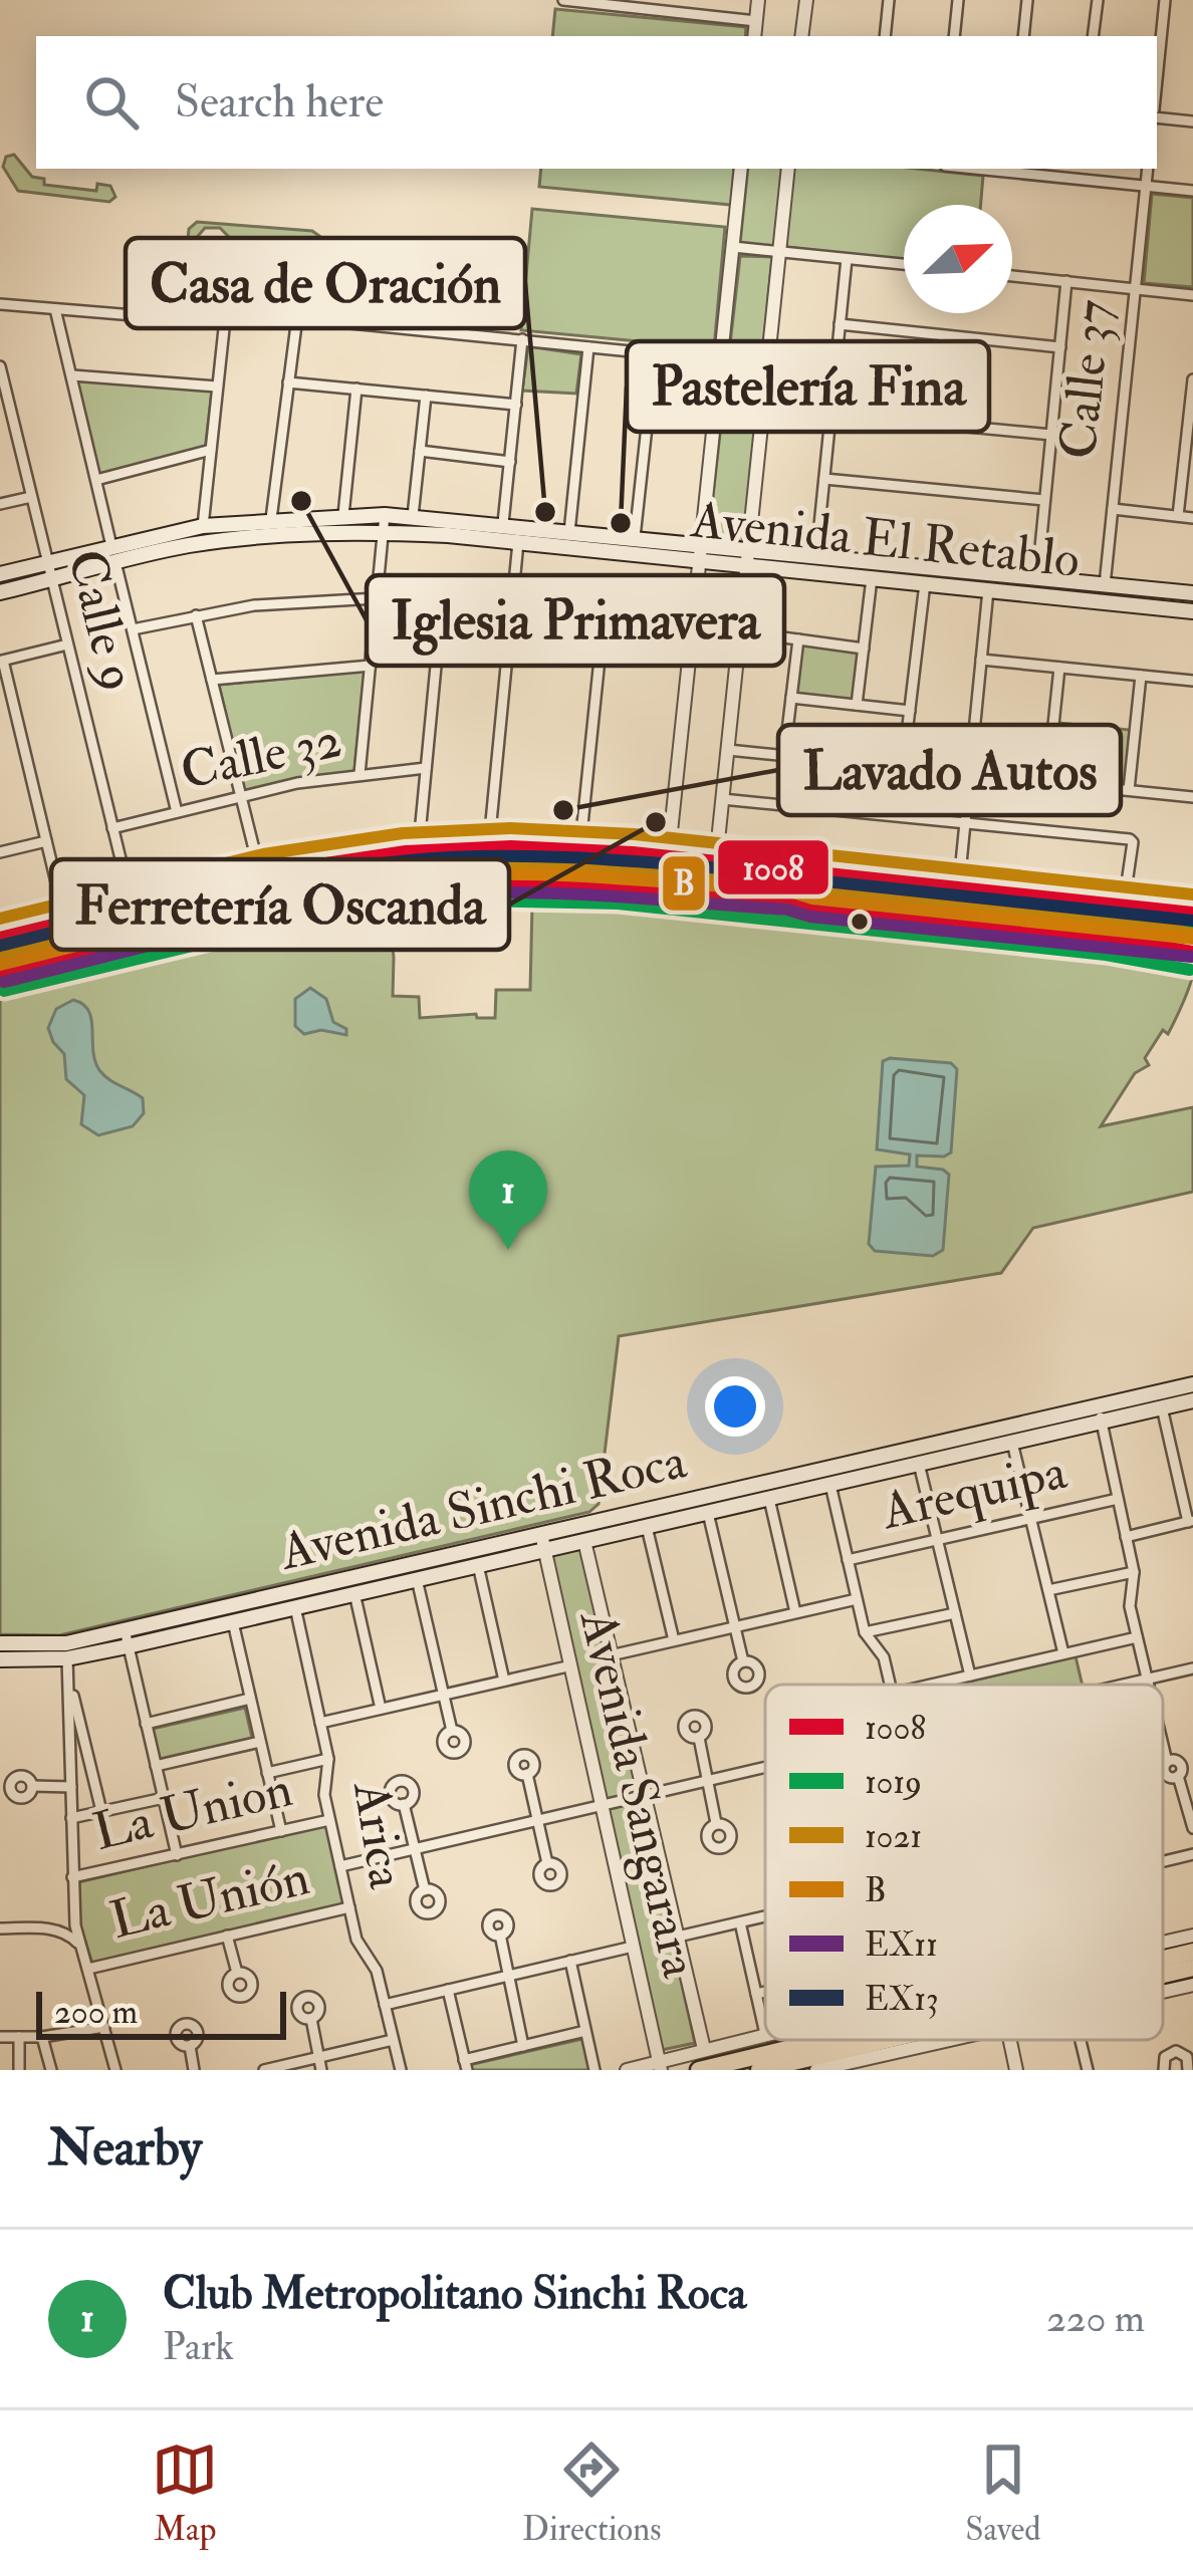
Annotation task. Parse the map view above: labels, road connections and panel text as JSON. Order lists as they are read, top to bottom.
{
  "streets": {
    "main road": ["Avenida El Retablo", "Avenida Sinchi Roca"],
    "street": [
      "Calle 37",
      "Calle 9",
      "Calle 32",
      "Arequipa",
      "Avenida Sangarara",
      "La Union",
      "Arica",
      "La Unión"
    ]
  },
  "crossings": [
    ["Calle 37", "Avenida El Retablo"],
    ["Avenida El Retablo", "Calle 9"],
    ["Calle 9", "Calle 32"],
    ["Arequipa", "Avenida Sangarara"],
    ["Avenida Sinchi Roca", "Avenida Sangarara"],
    ["Avenida Sinchi Roca", "Arica"],
    ["La Union", "Arica"],
    ["Arica", "La Unión"]
  ],
  "places": [
    "Iglesia Primavera",
    "Casa de Oración",
    "Pastelería Fina",
    "Lavado Autos",
    "Ferretería Oscanda"
  ],
  "lines": [
    "transit line 1021",
    "transit line 1008",
    "transit line EX13",
    "transit line 1019",
    "transit line B",
    "transit line EX11"
  ],
  "legend": [
    "1008",
    "1019",
    "1021",
    "B",
    "EX11",
    "EX13"
  ],
  "scale_bar": "200 m",
  "north": "top right",
  "page": {
    "search": "Search here",
    "pins": "1",
    "scale": "200 m",
    "heading": "Nearby",
    "list": [
      {
        "mark": "1",
        "name": "Club Metropolitano Sinchi Roca",
        "note": "Park",
        "value": "220 m"
      }
    ],
    "nav": ["Map", "Directions", "Saved"]
  }
}
